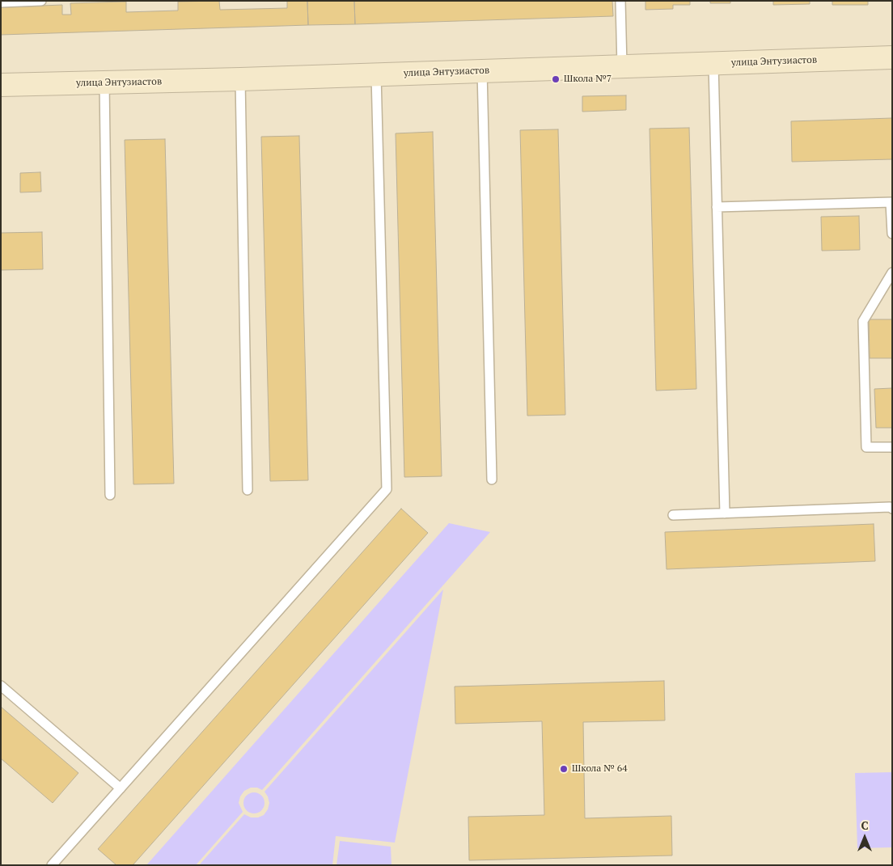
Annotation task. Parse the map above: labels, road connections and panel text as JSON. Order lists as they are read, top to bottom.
{
  "streets": {
    "main road": ["улица Энтузиастов"]
  },
  "places": ["Школа №7", "Школа № 64"],
  "north": "top"
}
